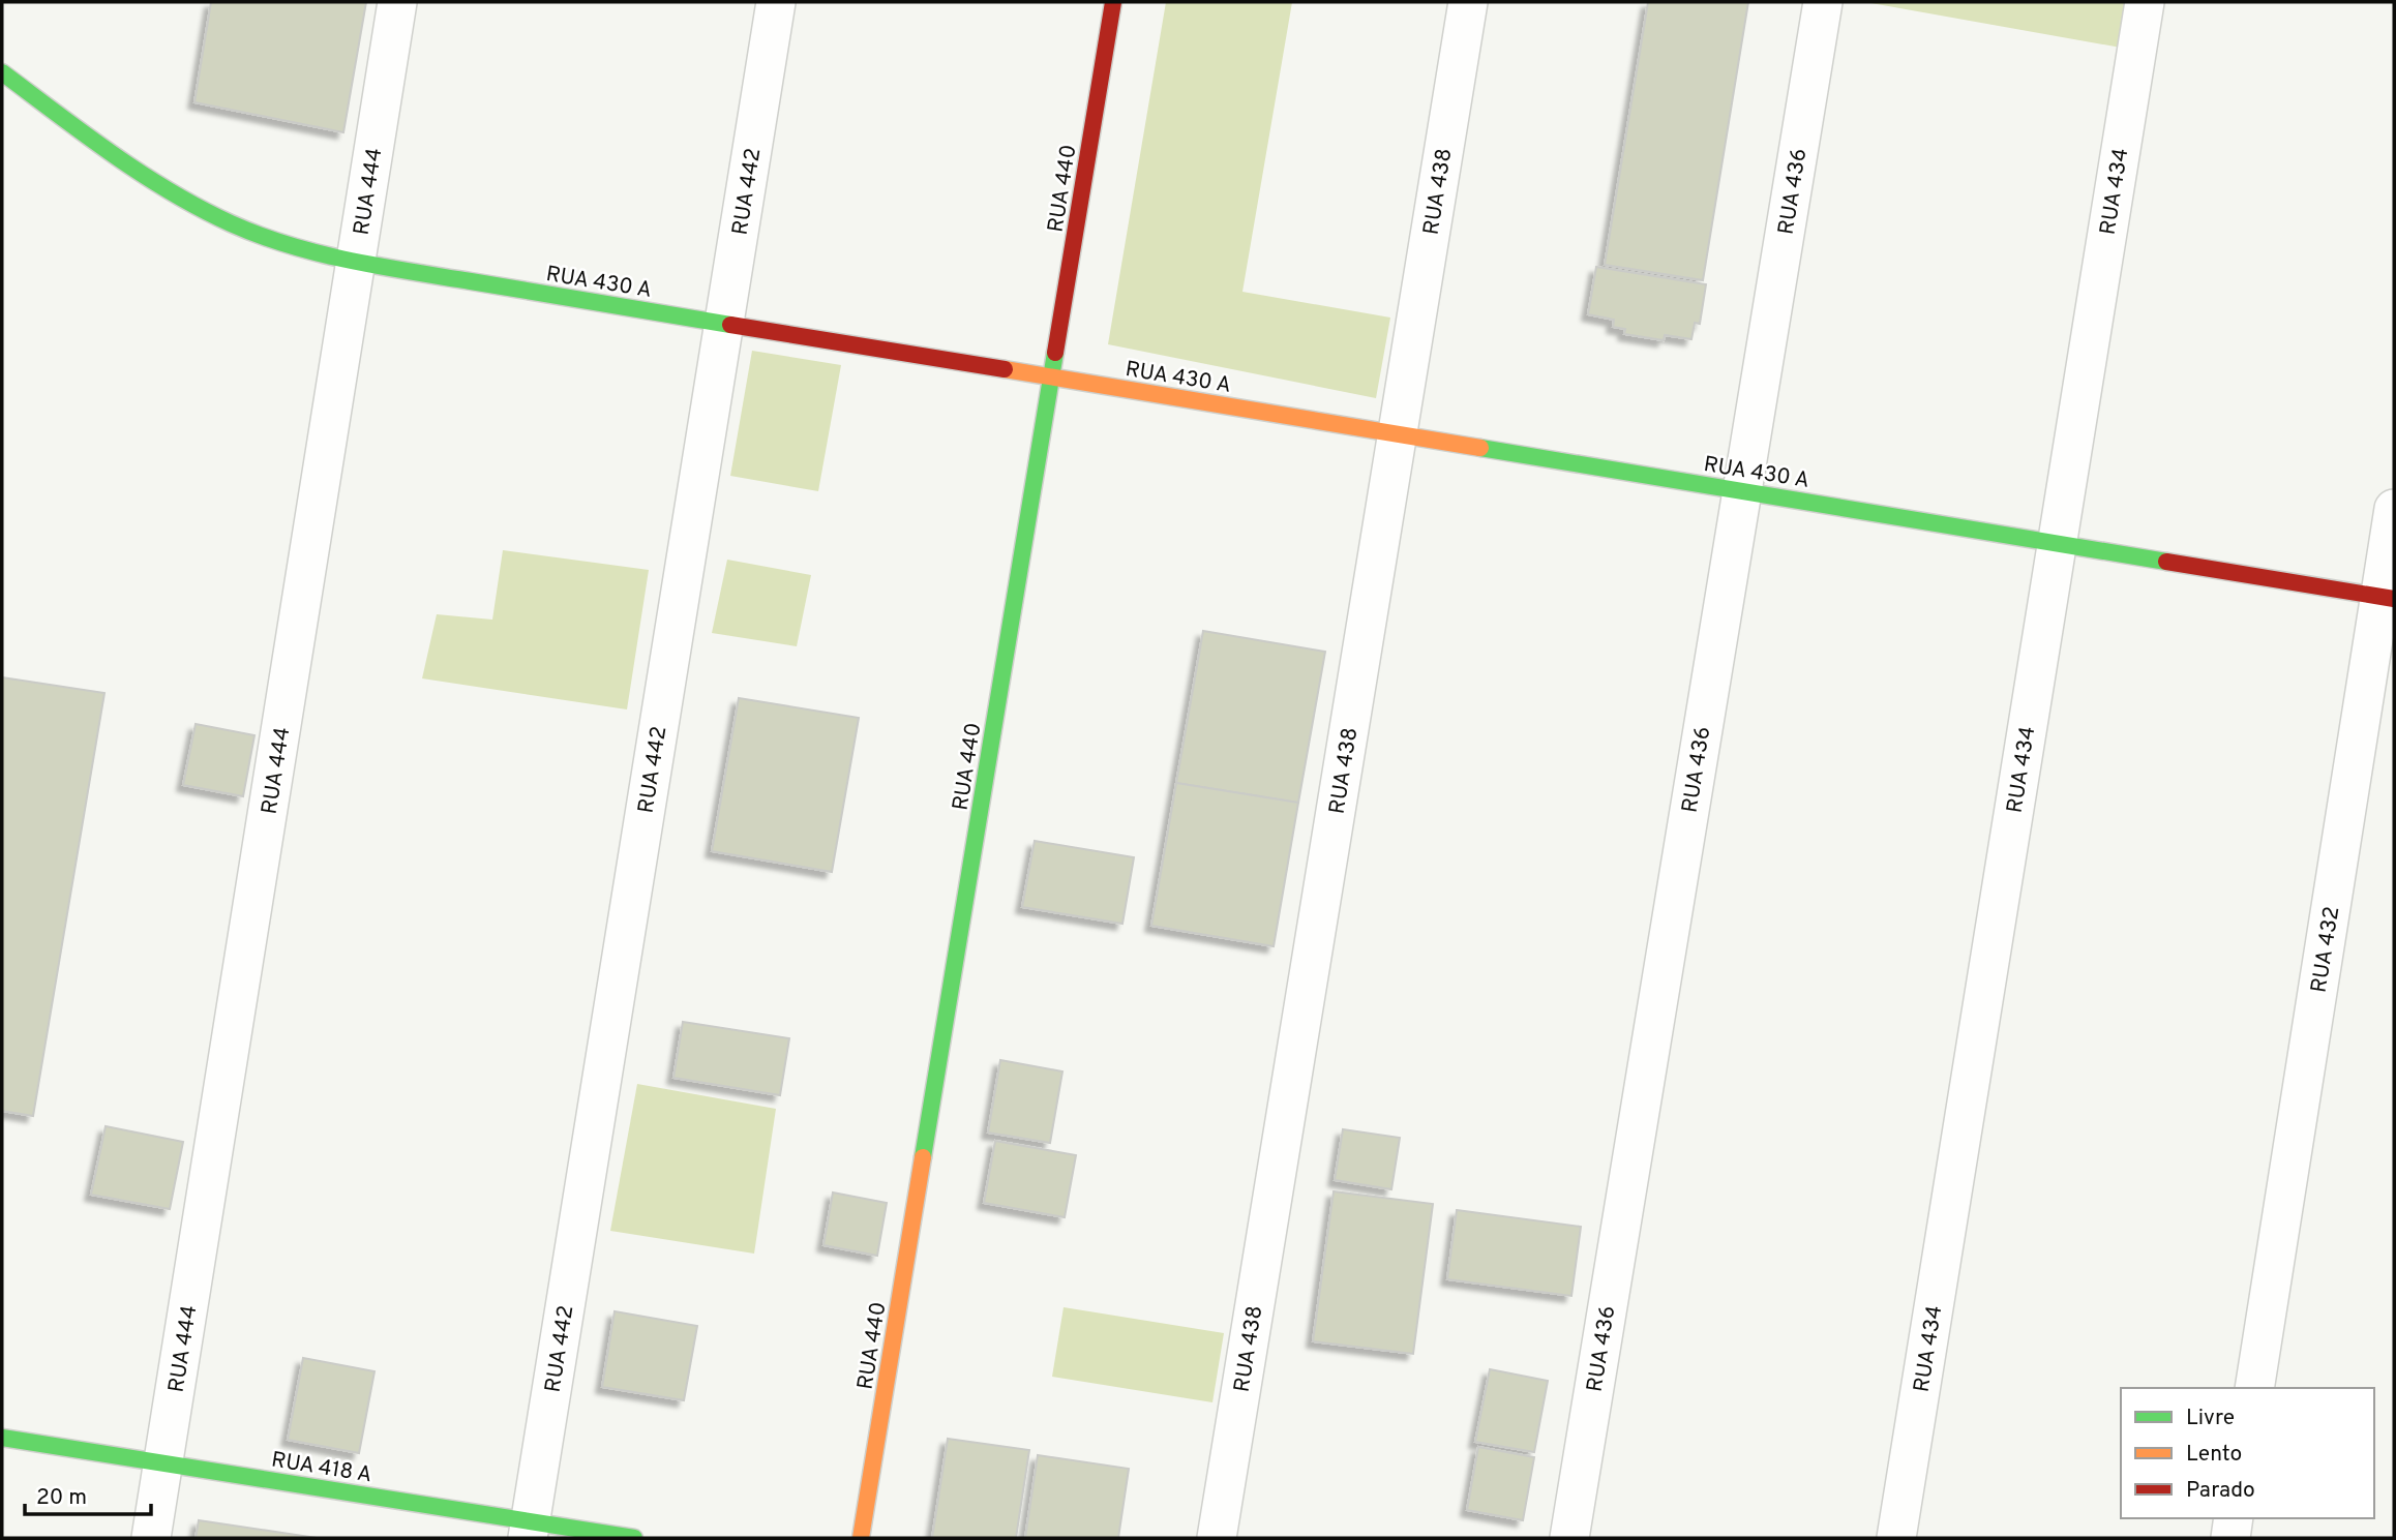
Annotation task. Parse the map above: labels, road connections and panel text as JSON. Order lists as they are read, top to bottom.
{
  "streets": {
    "street": [
      "RUA 440",
      "RUA 444",
      "RUA 442",
      "RUA 438",
      "RUA 436",
      "RUA 434",
      "RUA 430 A",
      "RUA 432",
      "RUA 418 A"
    ]
  },
  "crossings": [
    ["RUA 440", "RUA 430 A"],
    ["RUA 444", "RUA 430 A"],
    ["RUA 444", "RUA 418 A"],
    ["RUA 442", "RUA 430 A"],
    ["RUA 442", "RUA 418 A"],
    ["RUA 438", "RUA 430 A"],
    ["RUA 436", "RUA 430 A"],
    ["RUA 434", "RUA 430 A"],
    ["RUA 430 A", "RUA 432"]
  ],
  "legend": ["Livre", "Lento", "Parado"],
  "scale_bar": "20 m"
}
